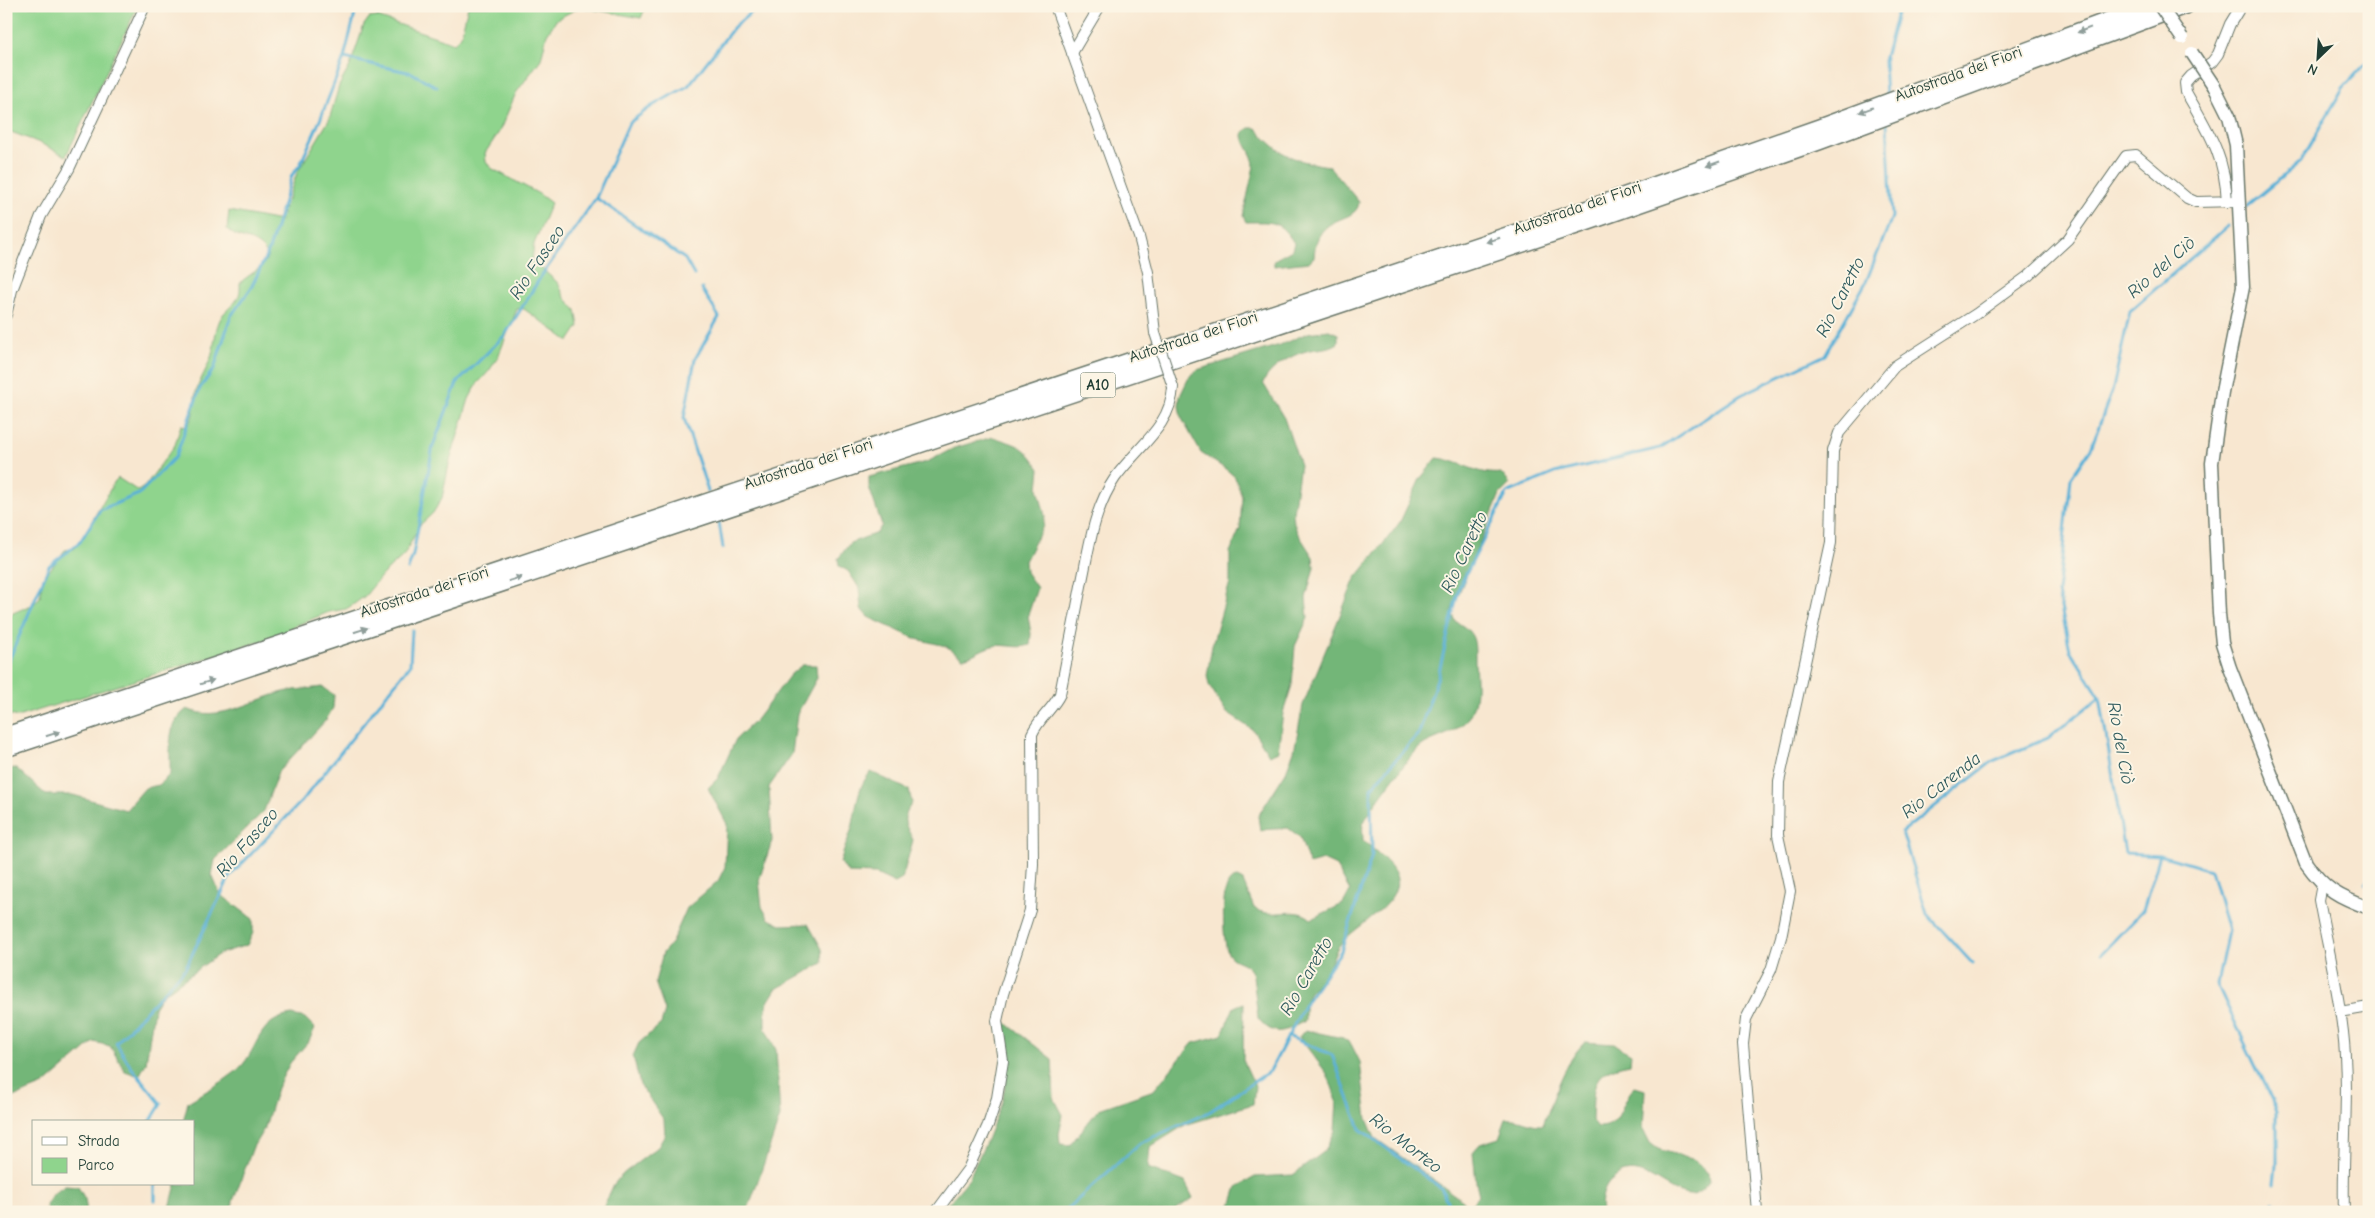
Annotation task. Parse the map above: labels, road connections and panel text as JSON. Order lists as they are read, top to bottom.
{
  "streets": {
    "highway": ["Autostrada dei Fiori", "A10"]
  },
  "water": [
    "Rio Fasceo",
    "Rio del Ciò",
    "Rio Caretto",
    "Rio Carenda",
    "Rio Morteo"
  ],
  "legend": ["Strada", "Parco"],
  "north": "bottom left"
}
